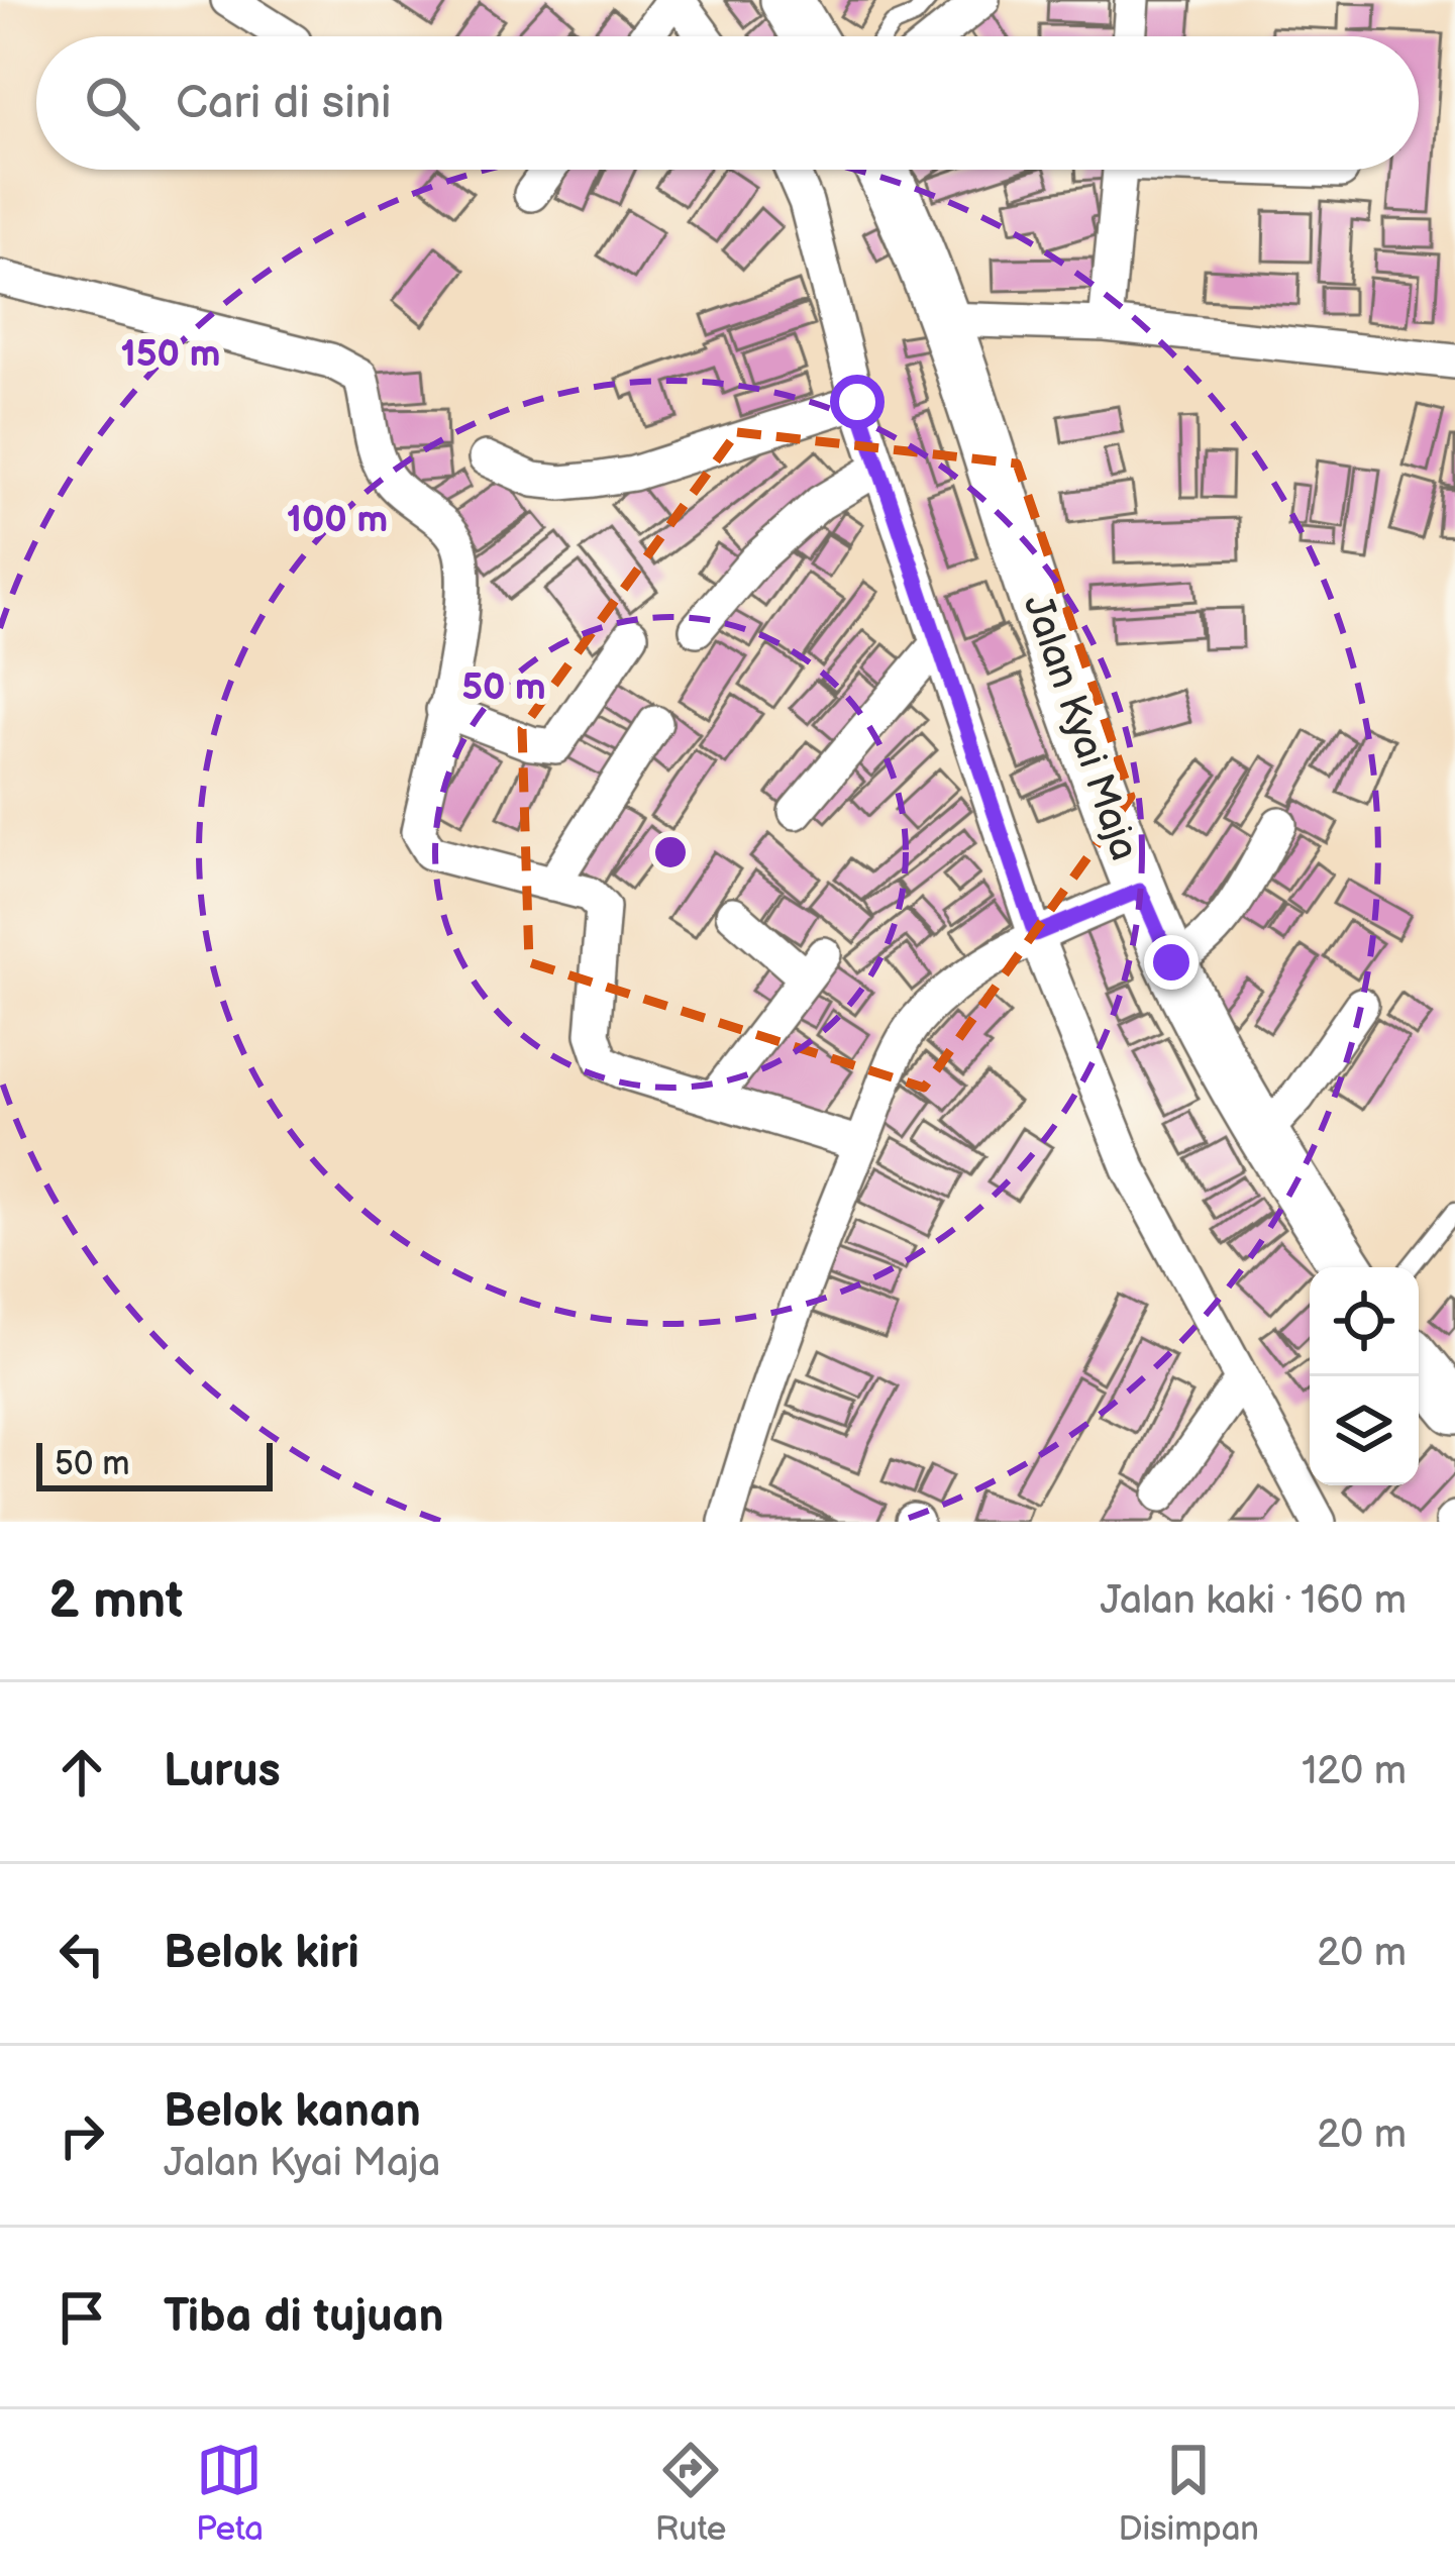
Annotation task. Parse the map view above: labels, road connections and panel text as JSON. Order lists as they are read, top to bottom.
{
  "streets": {
    "main road": ["Jalan Kyai Maja"]
  },
  "scale_bar": "50 m",
  "page": {
    "search": "Cari di sini",
    "scale": "50 m",
    "heading": ["2 mnt", "Jalan kaki · 160 m"],
    "list": [
      ["Lurus", "120 m"],
      ["Belok kiri", "20 m"],
      ["Belok kanan", "Jalan Kyai Maja", "20 m"],
      "Tiba di tujuan"
    ],
    "nav": ["Peta", "Rute", "Disimpan"]
  },
  "rings": ["150 m", "100 m", "50 m"]
}
